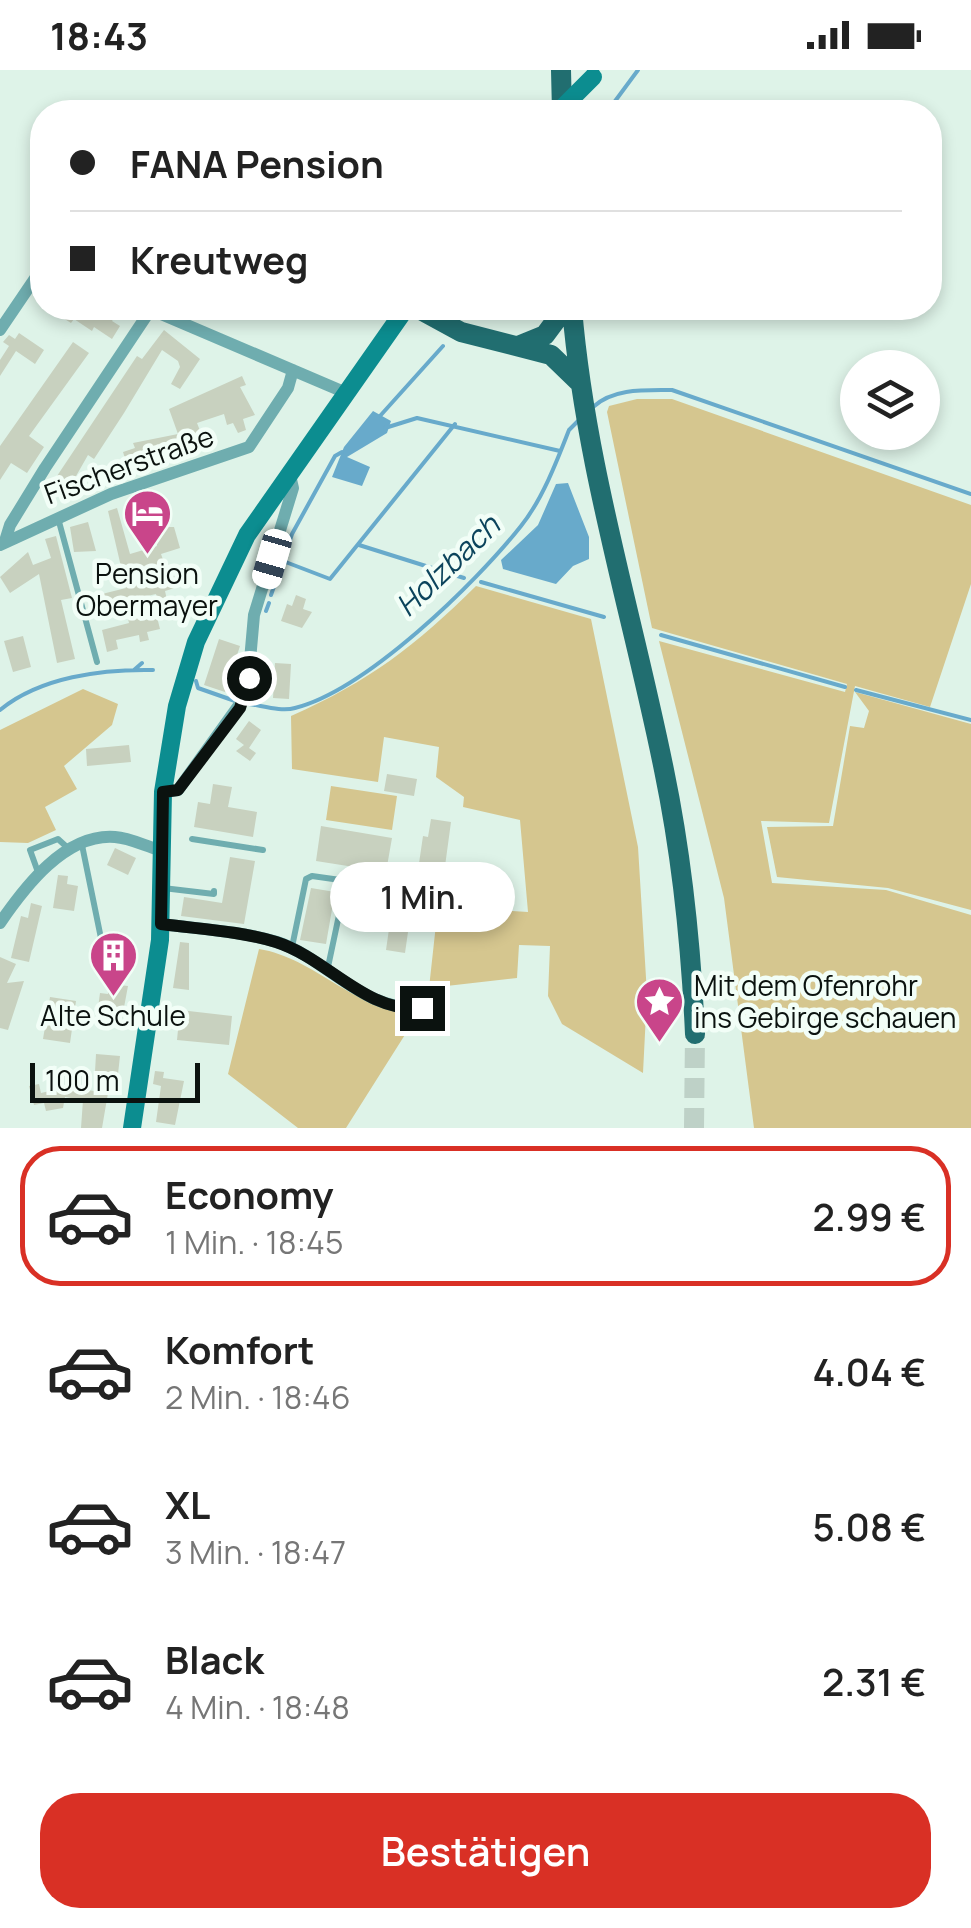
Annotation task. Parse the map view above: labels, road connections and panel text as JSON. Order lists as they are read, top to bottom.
{
  "streets": {
    "street": ["Fischerstraße"]
  },
  "water": ["Holzbach"],
  "places": {
    "hotel": ["Pension Obermayer"],
    "building": ["Alte Schule"],
    "place": ["Mit dem Ofenrohr ins Gebirge schauen"]
  },
  "scale_bar": "100 m",
  "page": {
    "status": "18:43",
    "banner": ["FANA Pension", "Kreutweg"],
    "bubble": "1 Min.",
    "scale": "100 m",
    "list": [
      {
        "name": "Economy",
        "note": "1 Min. · 18:45",
        "value": "2.99 €"
      },
      {
        "name": "Komfort",
        "note": "2 Min. · 18:46",
        "value": "4.04 €"
      },
      {
        "name": "XL",
        "note": "3 Min. · 18:47",
        "value": "5.08 €"
      },
      {
        "name": "Black",
        "note": "4 Min. · 18:48",
        "value": "2.31 €"
      }
    ],
    "buttons": "Bestätigen"
  }
}
